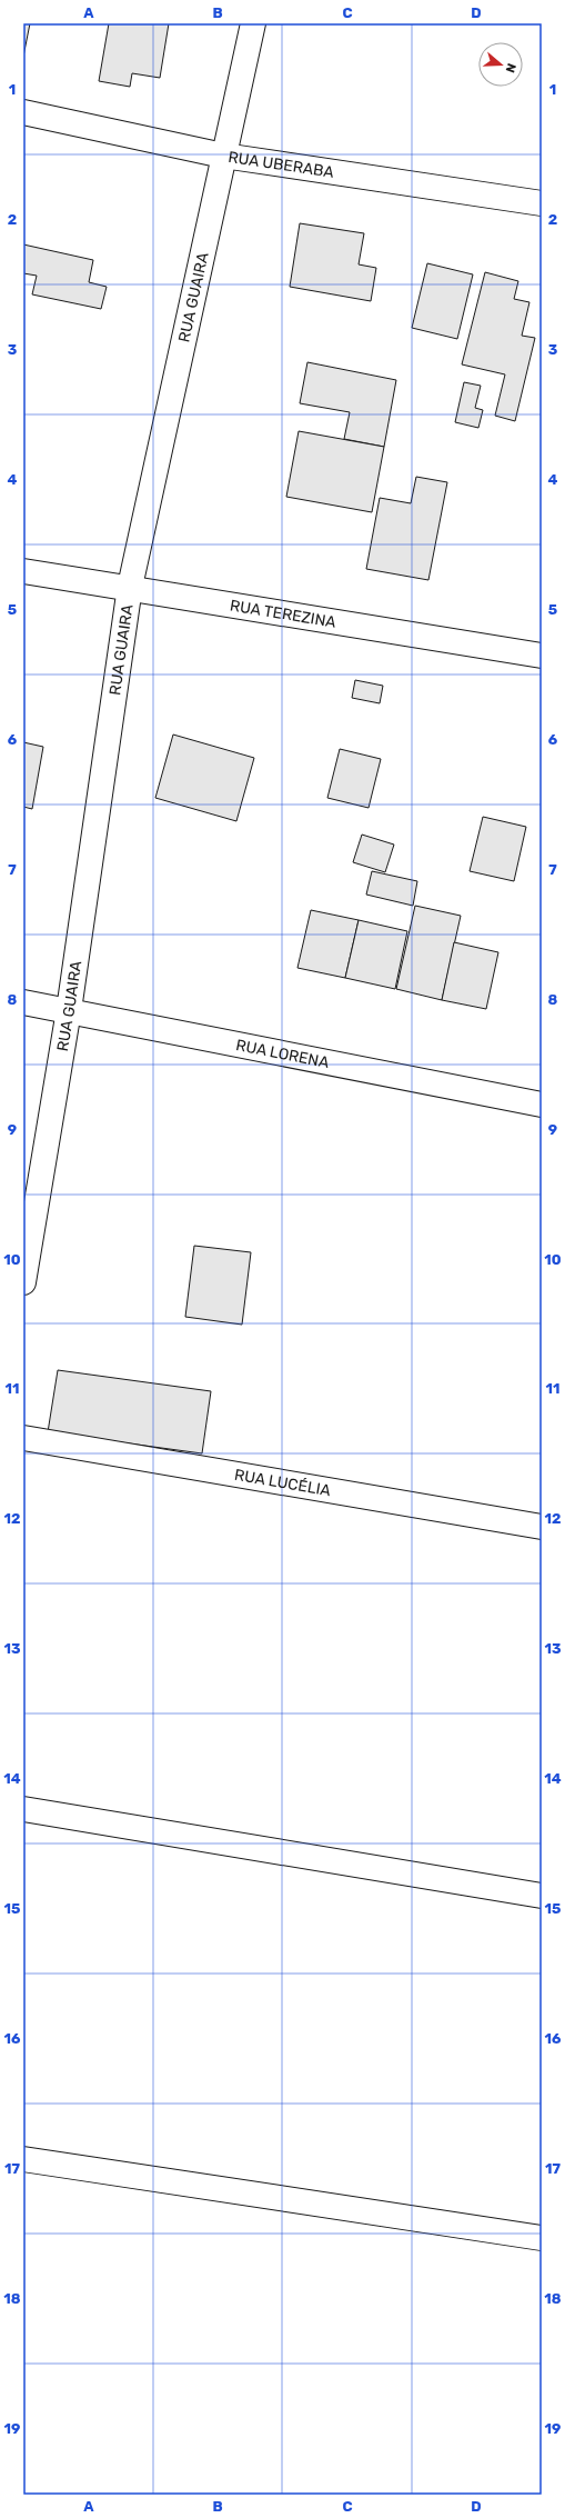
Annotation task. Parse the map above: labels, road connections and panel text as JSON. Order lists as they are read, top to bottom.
{
  "streets": {
    "street": [
      "RUA UBERABA",
      "RUA GUAIRA",
      "RUA TEREZINA",
      "RUA LORENA",
      "RUA LUCÉLIA"
    ]
  },
  "crossings": [
    ["RUA UBERABA", "RUA GUAIRA"],
    ["RUA GUAIRA", "RUA TEREZINA"],
    ["RUA GUAIRA", "RUA LORENA"]
  ],
  "north": "right",
  "grid": {
    "columns": [
      "A",
      "B",
      "C",
      "D"
    ],
    "rows": [
      "1",
      "2",
      "3",
      "4",
      "5",
      "6",
      "7",
      "8",
      "9",
      "10",
      "11",
      "12",
      "13",
      "14",
      "15",
      "16",
      "17",
      "18",
      "19"
    ]
  }
}
